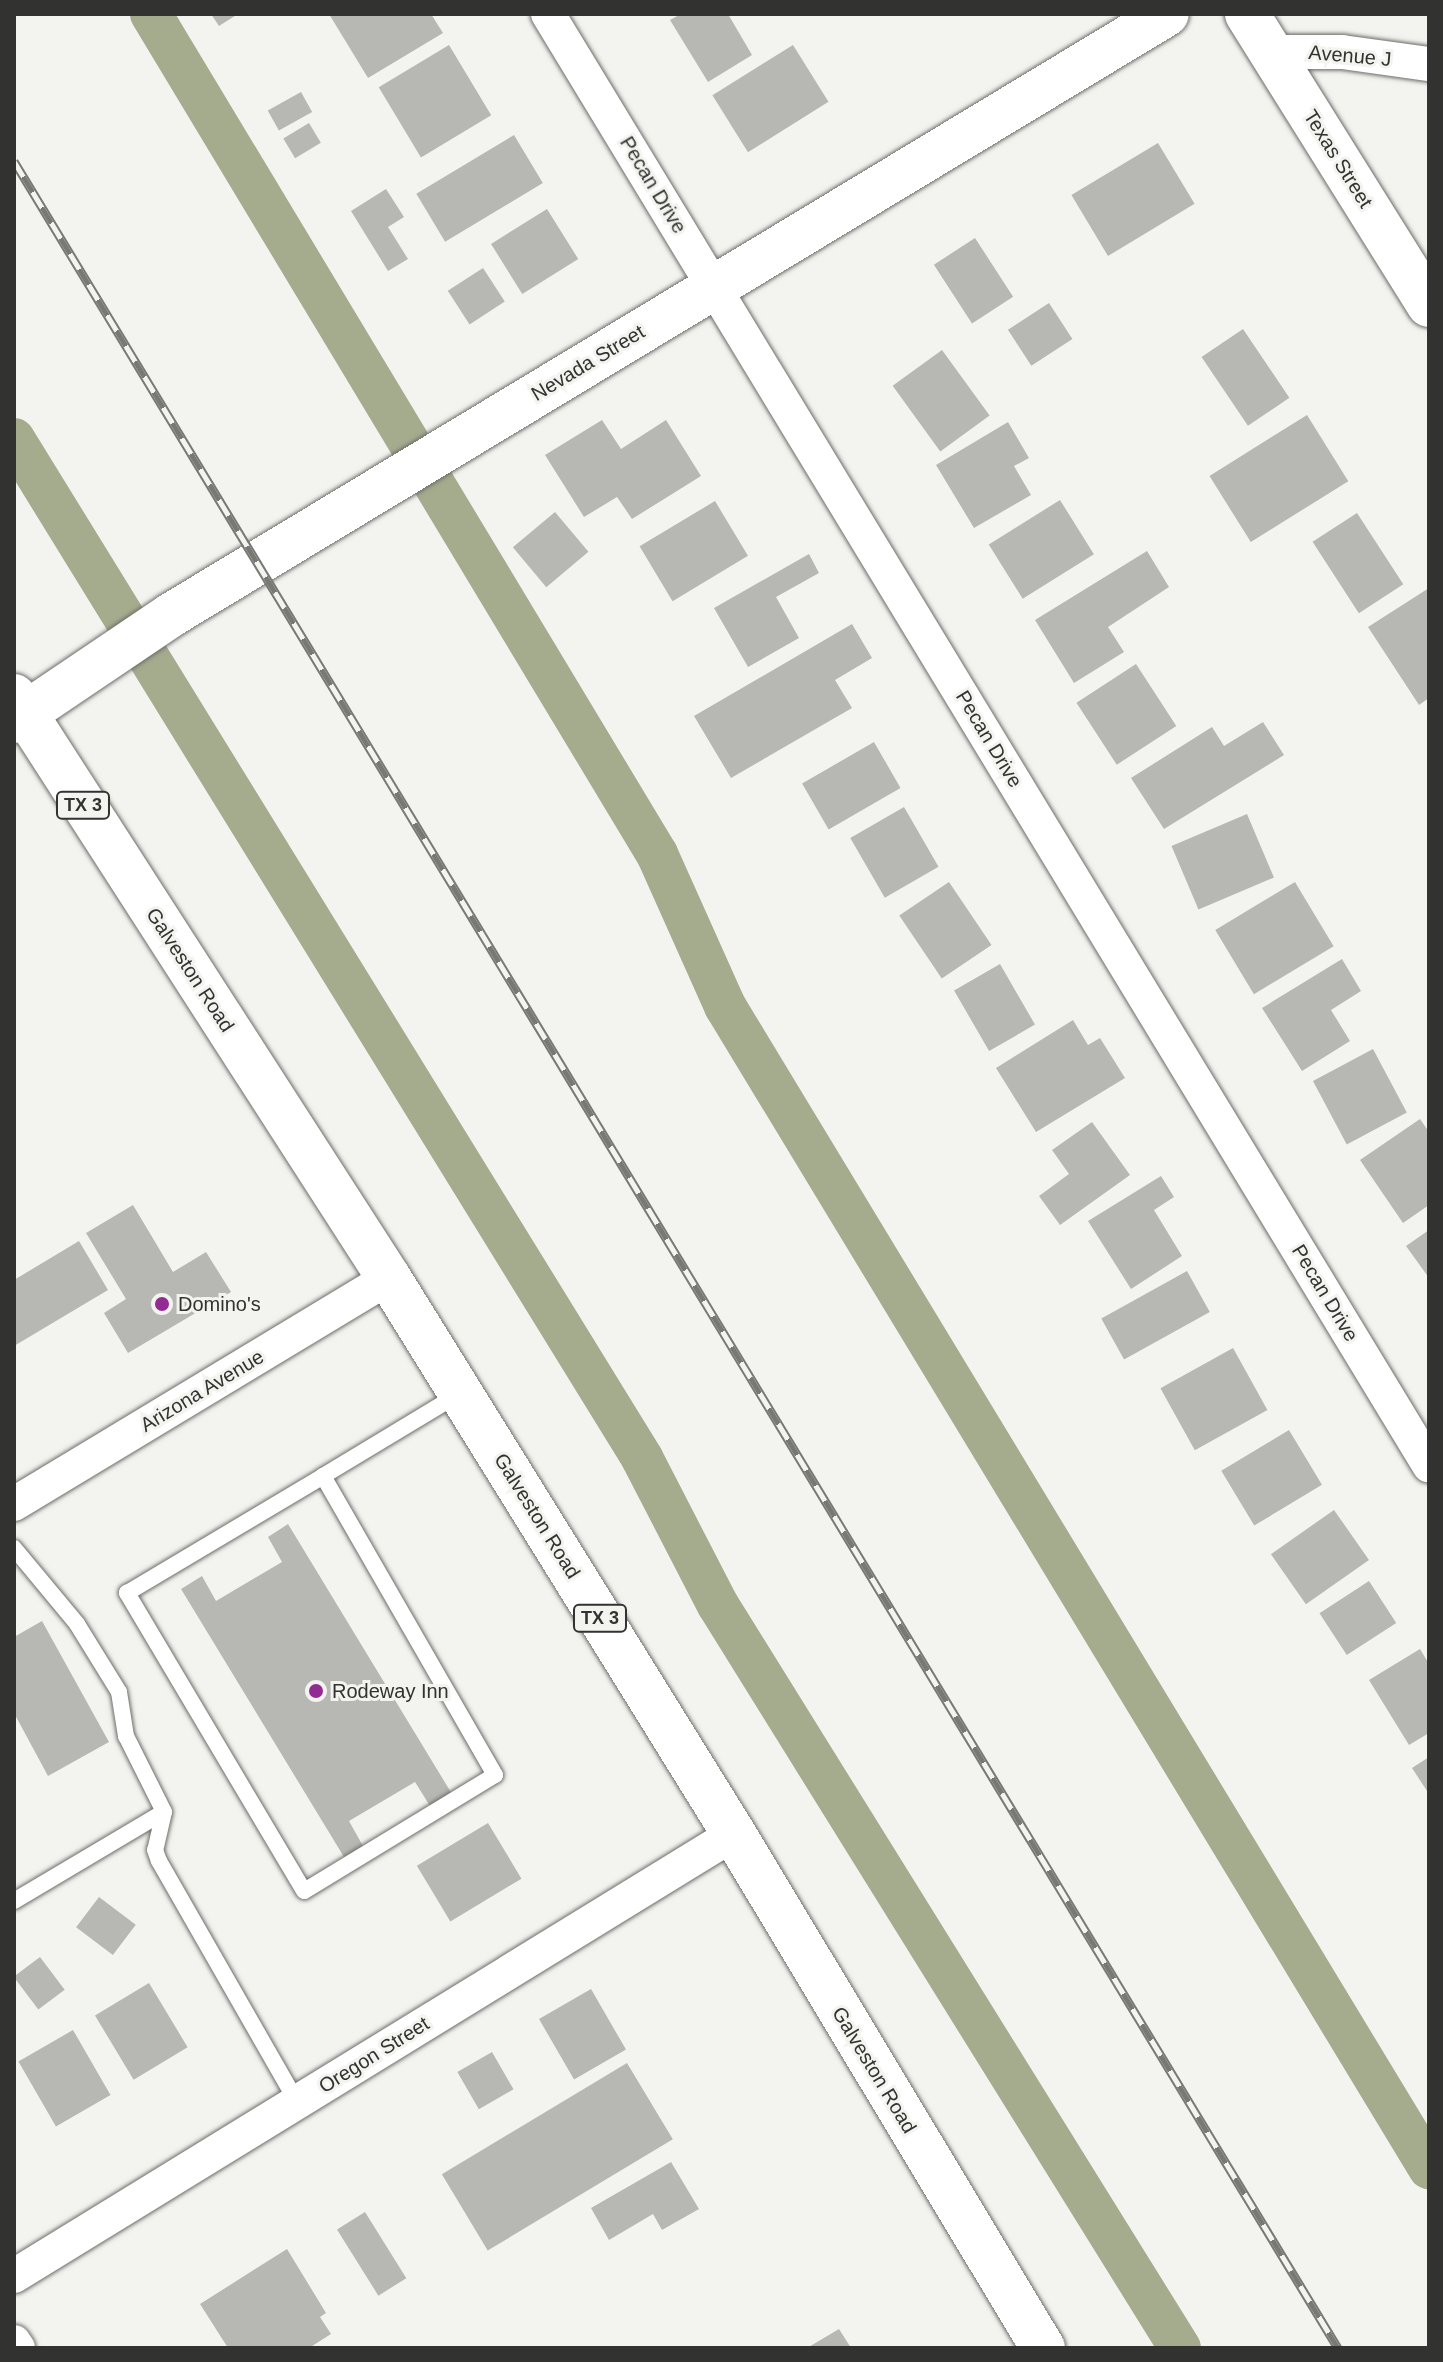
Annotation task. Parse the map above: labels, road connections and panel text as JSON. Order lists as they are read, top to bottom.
{
  "streets": {
    "main road": [
      "Texas Street",
      "Nevada Street",
      "TX 3",
      "Galveston Road"
    ],
    "street": [
      "Avenue J",
      "Pecan Drive",
      "Arizona Avenue",
      "Oregon Street"
    ]
  },
  "crossings": [
    ["Avenue J", "Texas Street"],
    ["Pecan Drive", "Nevada Street"],
    ["Nevada Street", "Galveston Road"],
    ["Galveston Road", "Arizona Avenue"],
    ["Galveston Road", "Oregon Street"]
  ],
  "places": ["Domino's", "Rodeway Inn"]
}
